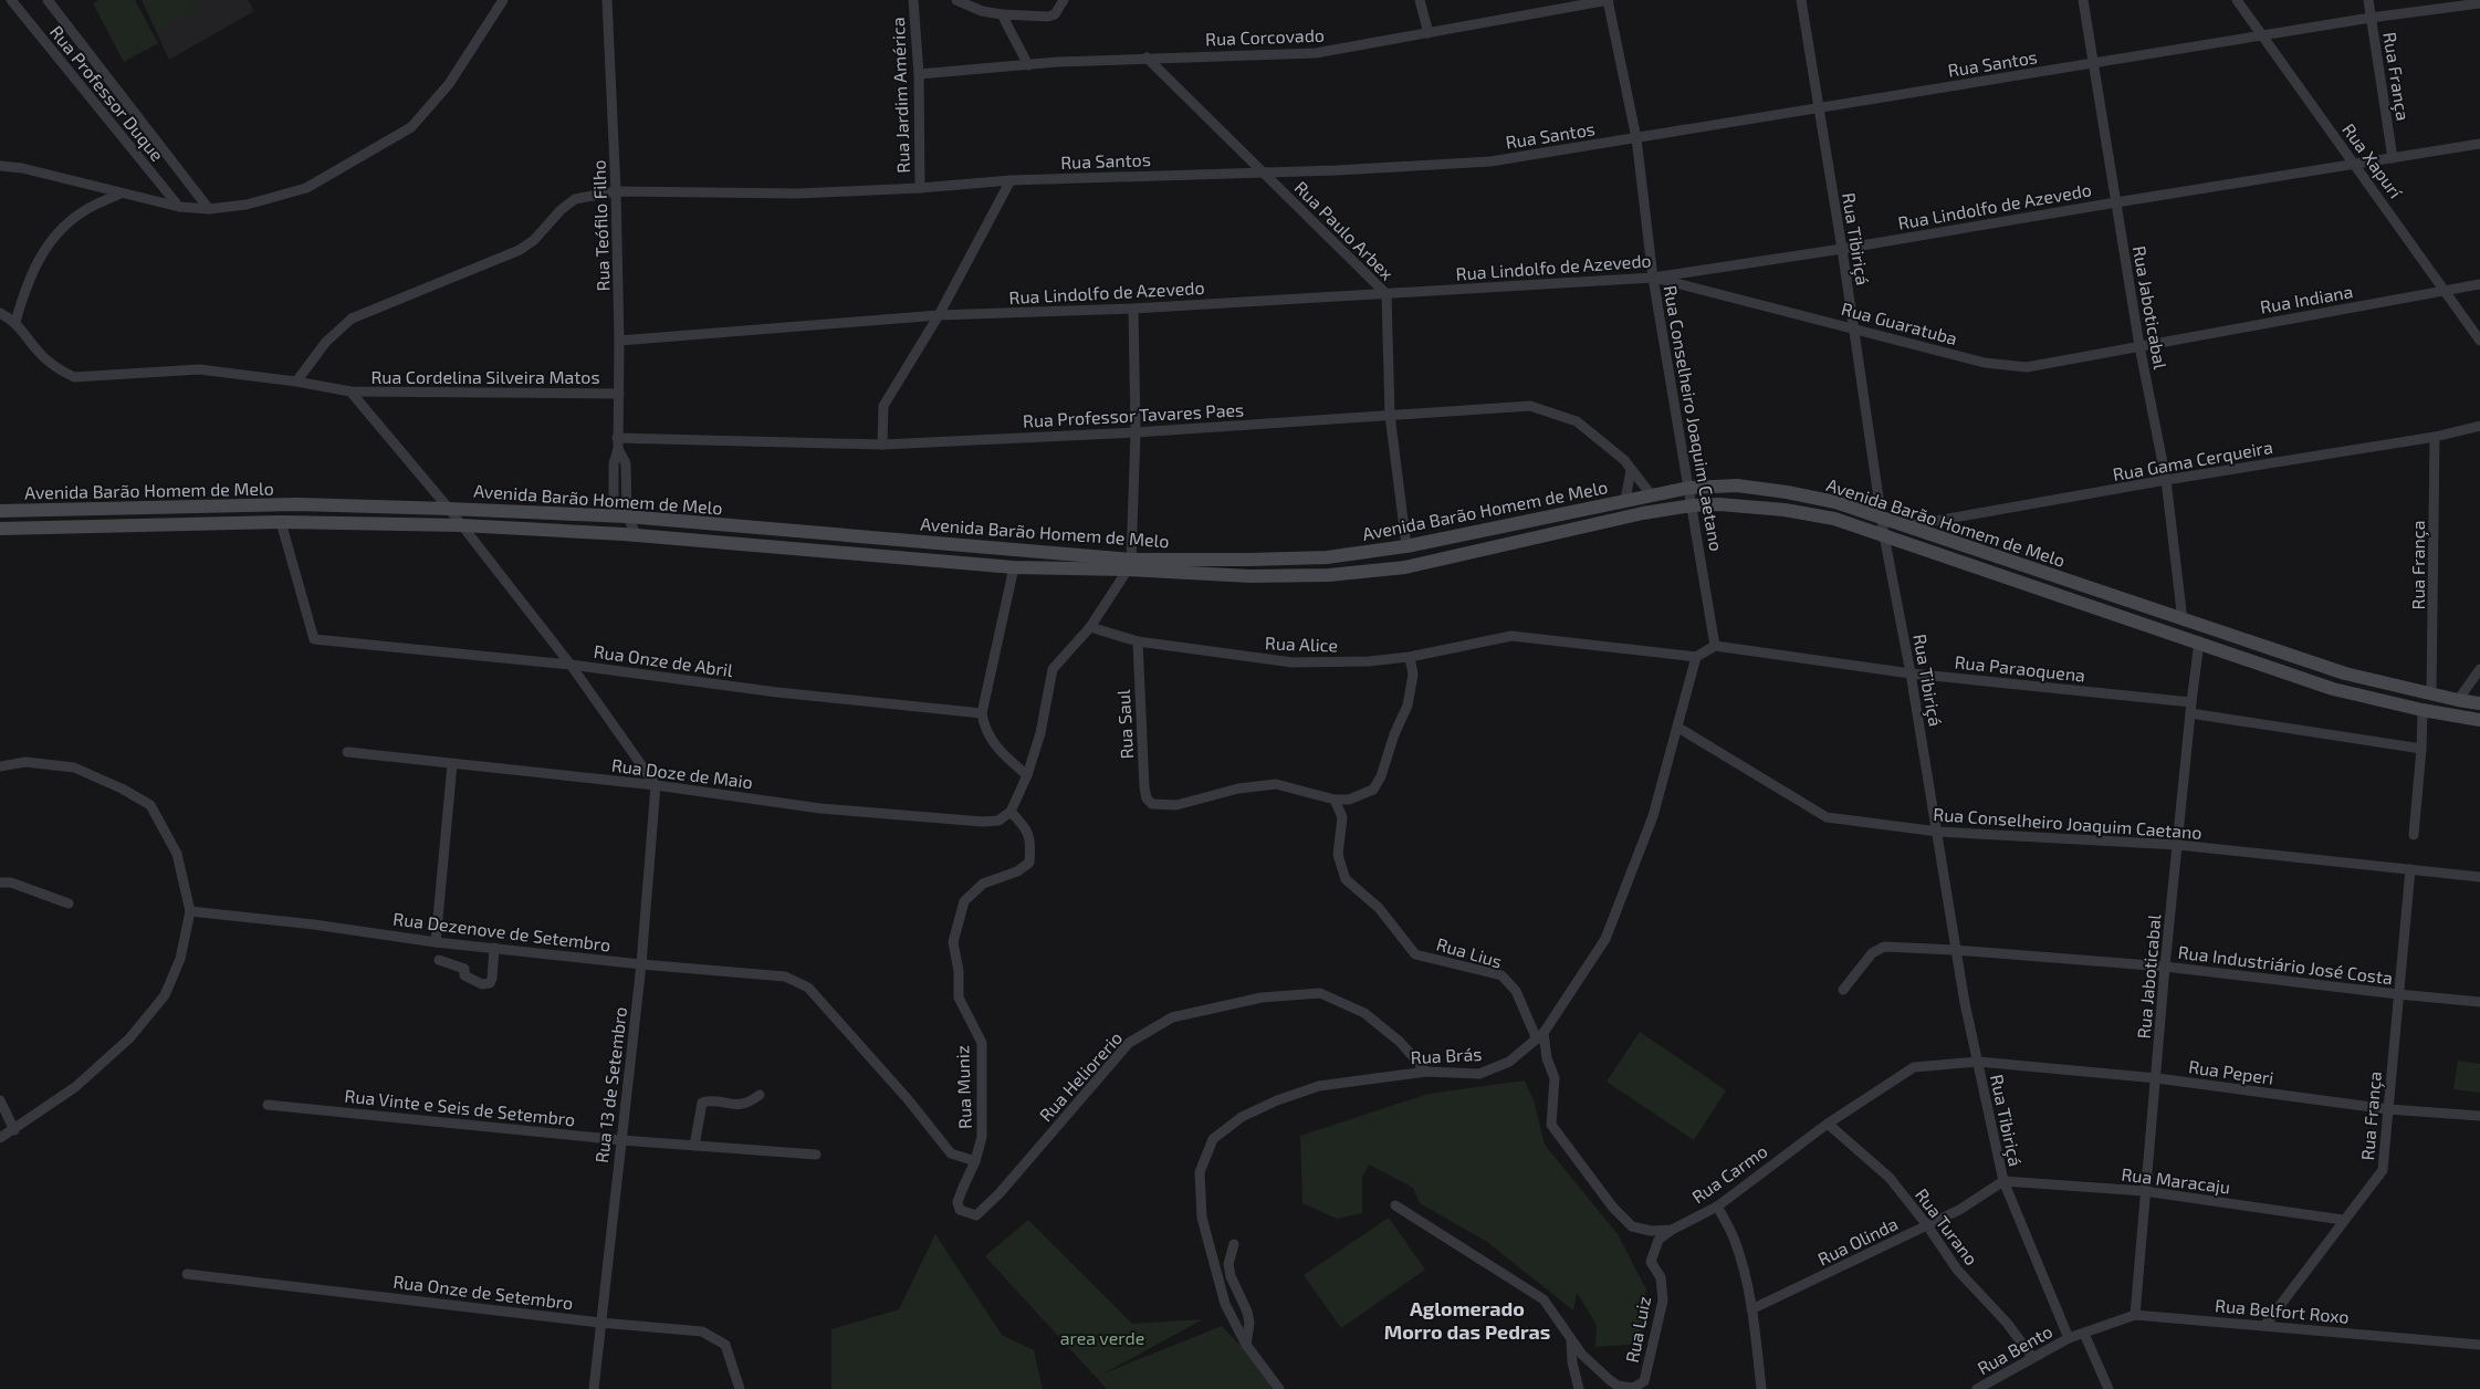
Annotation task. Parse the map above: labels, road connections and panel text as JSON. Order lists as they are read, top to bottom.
{
  "streets": {
    "main road": ["Avenida Barão Homem de Melo"],
    "street": [
      "Rua Corcovado",
      "Rua Santos",
      "Rua França",
      "Rua Professor Duque",
      "Rua Jardim América",
      "Rua Xapurí",
      "Rua Lindolfo de Azevedo",
      "Rua Teófilo Filho",
      "Rua Paulo Arbex",
      "Rua Tibiriçá",
      "Rua Indiana",
      "Rua Jaboticabal",
      "Rua Guaratuba",
      "Rua Cordelina Silveira Matos",
      "Rua Professor Tavares Paes",
      "Rua Conselheiro Joaquim Caetano",
      "Rua Gama Cerqueira",
      "Rua Alice",
      "Rua Onze de Abril",
      "Rua Paraoquena",
      "Rua Saul",
      "Rua Doze de Maio",
      "Rua Dezenove de Setembro",
      "Rua Lius",
      "Rua Industriário José Costa",
      "Rua Brás",
      "Rua Peperi",
      "Rua Heliorerio",
      "Rua 13 de Setembro",
      "Rua Muniz",
      "Rua Vinte e Seis de Setembro",
      "Rua Carmo",
      "Rua Maracaju",
      "Rua Turano",
      "Rua Olinda",
      "Rua Onze de Setembro",
      "Rua Belfort Roxo",
      "Rua Luiz",
      "Rua Bento"
    ]
  },
  "crossings": [
    ["Rua Corcovado", "Rua Jardim América"],
    ["Rua Corcovado", "Rua Paulo Arbex"],
    ["Rua Corcovado", "Rua Conselheiro Joaquim Caetano"],
    ["Rua Santos", "Rua França"],
    ["Rua Santos", "Rua Jardim América"],
    ["Rua Santos", "Rua Xapurí"],
    ["Rua Santos", "Rua Teófilo Filho"],
    ["Rua Santos", "Rua Paulo Arbex"],
    ["Rua Santos", "Rua Tibiriçá"],
    ["Rua Santos", "Rua Jaboticabal"],
    ["Rua Santos", "Rua Cordelina Silveira Matos"],
    ["Rua Santos", "Rua Conselheiro Joaquim Caetano"],
    ["Rua França", "Rua Lindolfo de Azevedo"],
    ["Rua França", "Rua Conselheiro Joaquim Caetano"],
    ["Rua França", "Rua Gama Cerqueira"],
    ["Rua França", "Avenida Barão Homem de Melo"],
    ["Rua França", "Rua Industriário José Costa"],
    ["Rua França", "Rua Peperi"],
    ["Rua França", "Rua Maracaju"],
    ["Rua França", "Rua Belfort Roxo"],
    ["Rua Xapurí", "Rua Lindolfo de Azevedo"],
    ["Rua Xapurí", "Rua Indiana"],
    ["Rua Lindolfo de Azevedo", "Rua Teófilo Filho"],
    ["Rua Lindolfo de Azevedo", "Rua Paulo Arbex"],
    ["Rua Lindolfo de Azevedo", "Rua Tibiriçá"],
    ["Rua Lindolfo de Azevedo", "Rua Jaboticabal"],
    ["Rua Lindolfo de Azevedo", "Rua Guaratuba"],
    ["Rua Lindolfo de Azevedo", "Rua Conselheiro Joaquim Caetano"],
    ["Rua Teófilo Filho", "Rua Cordelina Silveira Matos"],
    ["Rua Teófilo Filho", "Rua Professor Tavares Paes"],
    ["Rua Teófilo Filho", "Avenida Barão Homem de Melo"],
    ["Rua Paulo Arbex", "Rua Professor Tavares Paes"],
    ["Rua Paulo Arbex", "Avenida Barão Homem de Melo"],
    ["Rua Tibiriçá", "Rua Guaratuba"],
    ["Rua Tibiriçá", "Rua Conselheiro Joaquim Caetano"],
    ["Rua Tibiriçá", "Avenida Barão Homem de Melo"],
    ["Rua Tibiriçá", "Rua Paraoquena"],
    ["Rua Tibiriçá", "Rua Industriário José Costa"],
    ["Rua Tibiriçá", "Rua Peperi"],
    ["Rua Tibiriçá", "Rua Carmo"],
    ["Rua Tibiriçá", "Rua Maracaju"],
    ["Rua Tibiriçá", "Rua Olinda"],
    ["Rua Tibiriçá", "Rua Bento"],
    ["Rua Indiana", "Rua Jaboticabal"],
    ["Rua Indiana", "Rua Guaratuba"],
    ["Rua Jaboticabal", "Rua Guaratuba"],
    ["Rua Jaboticabal", "Rua Conselheiro Joaquim Caetano"],
    ["Rua Jaboticabal", "Rua Gama Cerqueira"],
    ["Rua Jaboticabal", "Avenida Barão Homem de Melo"],
    ["Rua Jaboticabal", "Rua Paraoquena"],
    ["Rua Jaboticabal", "Rua Industriário José Costa"],
    ["Rua Jaboticabal", "Rua Peperi"],
    ["Rua Jaboticabal", "Rua Maracaju"],
    ["Rua Jaboticabal", "Rua Belfort Roxo"],
    ["Rua Guaratuba", "Rua Conselheiro Joaquim Caetano"],
    ["Rua Professor Tavares Paes", "Avenida Barão Homem de Melo"],
    ["Rua Conselheiro Joaquim Caetano", "Avenida Barão Homem de Melo"],
    ["Rua Conselheiro Joaquim Caetano", "Rua Paraoquena"],
    ["Rua Conselheiro Joaquim Caetano", "Rua Brás"],
    ["Rua Gama Cerqueira", "Avenida Barão Homem de Melo"],
    ["Avenida Barão Homem de Melo", "Rua Onze de Abril"],
    ["Rua Alice", "Rua Saul"],
    ["Rua Alice", "Rua Brás"],
    ["Rua Saul", "Rua Lius"],
    ["Rua Doze de Maio", "Rua 13 de Setembro"],
    ["Rua Doze de Maio", "Rua Muniz"],
    ["Rua Dezenove de Setembro", "Rua 13 de Setembro"],
    ["Rua Dezenove de Setembro", "Rua Muniz"],
    ["Rua Lius", "Rua Brás"],
    ["Rua Lius", "Rua Carmo"],
    ["Rua Brás", "Rua Heliorerio"],
    ["Rua Brás", "Rua Carmo"],
    ["Rua Peperi", "Rua Carmo"],
    ["Rua Heliorerio", "Rua Muniz"],
    ["Rua 13 de Setembro", "Rua Vinte e Seis de Setembro"],
    ["Rua 13 de Setembro", "Rua Onze de Setembro"],
    ["Rua Carmo", "Rua Turano"],
    ["Rua Carmo", "Rua Luiz"],
    ["Rua Maracaju", "Rua Olinda"],
    ["Rua Turano", "Rua Olinda"],
    ["Rua Turano", "Rua Bento"]
  ],
  "districts": ["Aglomerado Morro das Pedras"],
  "parks": ["area verde"]
}
